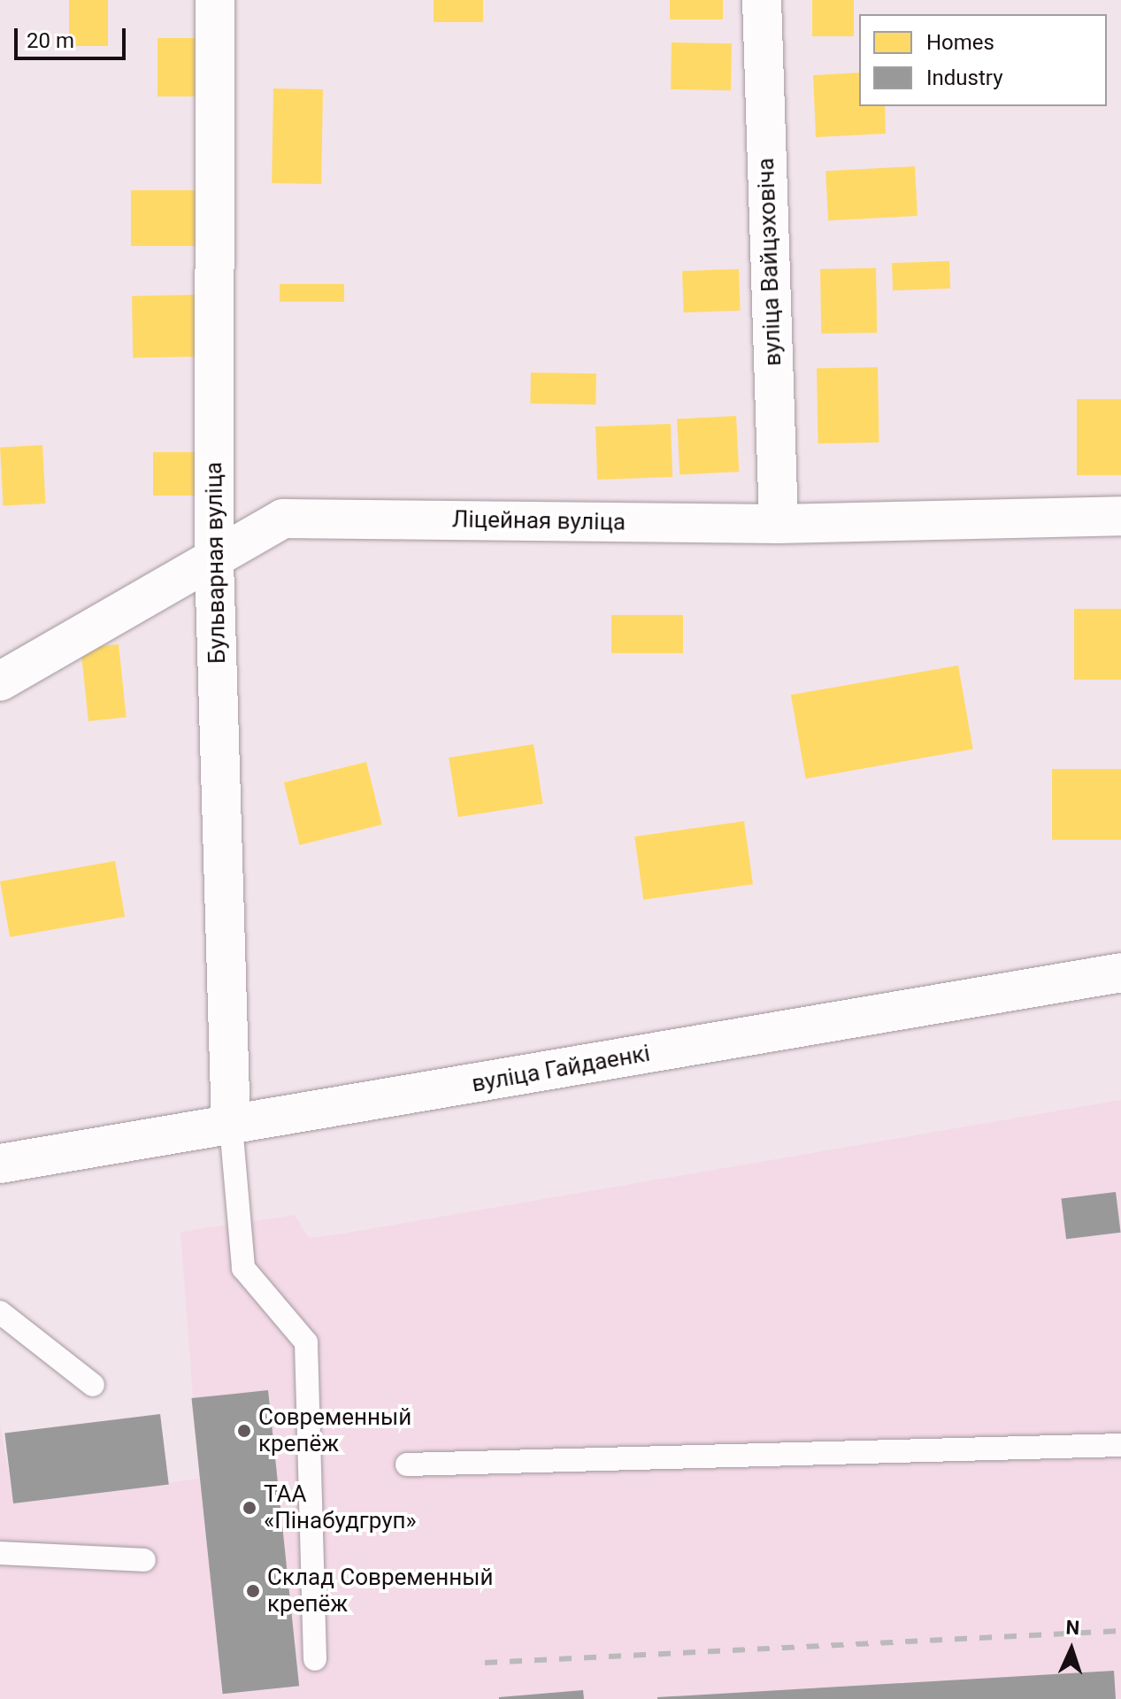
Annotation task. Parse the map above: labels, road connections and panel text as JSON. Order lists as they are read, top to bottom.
{
  "streets": {
    "street": [
      "вуліца Вайцэховіча",
      "Ліцейная вуліца",
      "Бульварная вуліца",
      "вуліца Гайдаенкі"
    ]
  },
  "crossings": [
    ["вуліца Вайцэховіча", "Ліцейная вуліца"],
    ["Ліцейная вуліца", "Бульварная вуліца"],
    ["Бульварная вуліца", "вуліца Гайдаенкі"]
  ],
  "places": ["Современный крепёж", "ТАА «Пінабудгруп»", "Склад Современный крепёж"],
  "legend": ["Homes", "Industry"],
  "scale_bar": "20 m",
  "north": "top"
}
